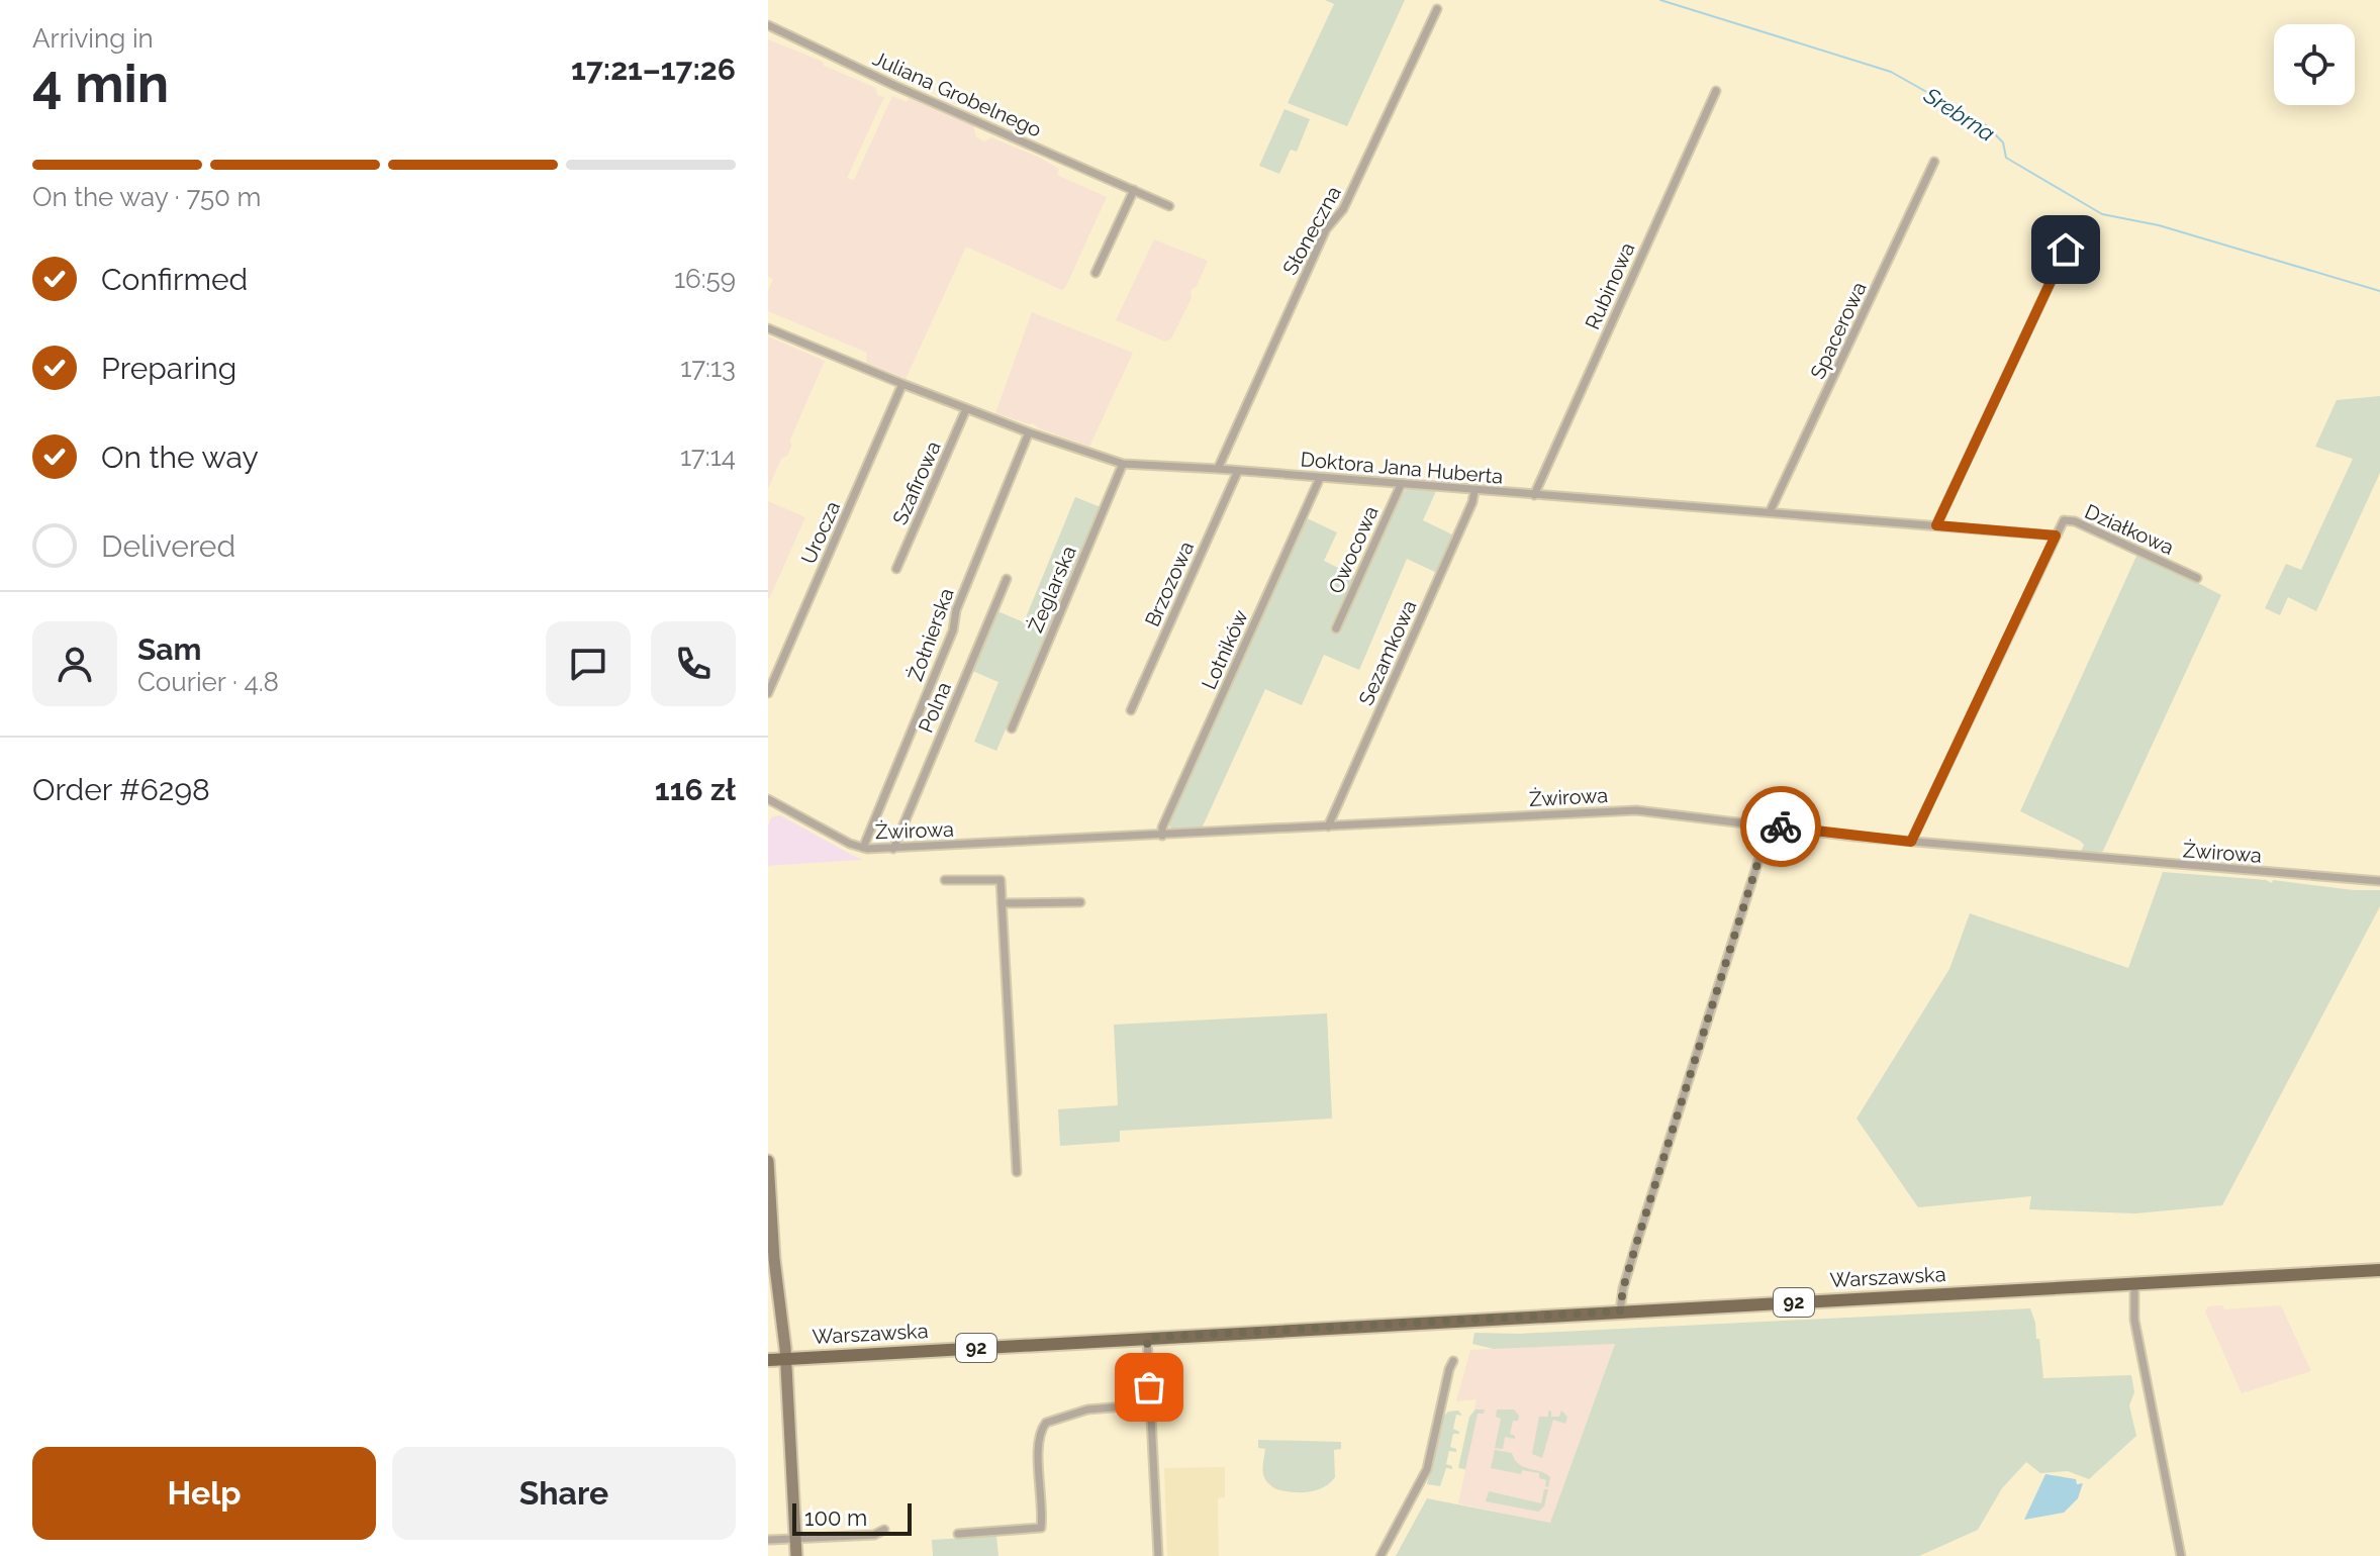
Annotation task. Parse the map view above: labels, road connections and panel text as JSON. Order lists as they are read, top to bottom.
{
  "streets": {
    "main road": ["Warszawska", "92"],
    "street": [
      "Juliana Grobelnego",
      "Słoneczna",
      "Rubinowa",
      "Spacerowa",
      "Doktora Jana Huberta",
      "Szafirowa",
      "Działkowa",
      "Urocza",
      "Owocowa",
      "Brzozowa",
      "Żeglarska",
      "Żołnierska",
      "Lotników",
      "Sezamkowa",
      "Polna",
      "Żwirowa"
    ]
  },
  "crossings": [
    ["Słoneczna", "Doktora Jana Huberta"],
    ["Rubinowa", "Doktora Jana Huberta"],
    ["Spacerowa", "Doktora Jana Huberta"],
    ["Doktora Jana Huberta", "Szafirowa"],
    ["Doktora Jana Huberta", "Działkowa"],
    ["Doktora Jana Huberta", "Urocza"],
    ["Doktora Jana Huberta", "Owocowa"],
    ["Doktora Jana Huberta", "Brzozowa"],
    ["Doktora Jana Huberta", "Żeglarska"],
    ["Doktora Jana Huberta", "Żołnierska"],
    ["Doktora Jana Huberta", "Lotników"],
    ["Doktora Jana Huberta", "Sezamkowa"],
    ["Działkowa", "Żwirowa"],
    ["Żołnierska", "Żwirowa"],
    ["Lotników", "Żwirowa"],
    ["Sezamkowa", "Żwirowa"],
    ["Polna", "Żwirowa"]
  ],
  "water": ["Srebrna"],
  "scale_bar": "100 m",
  "page": {
    "heading": ["4 min", "Arriving in", "17:21–17:26"],
    "panel": [
      "Sam",
      "Courier · 4.8",
      "Order #6298",
      "116 zł"
    ],
    "bar": "On the way · 750 m",
    "list": [
      ["Confirmed", "16:59"],
      ["Preparing", "17:13"],
      ["On the way", "17:14"],
      "Delivered"
    ],
    "buttons": ["Help", "Share"],
    "scale": "100 m"
  }
}
